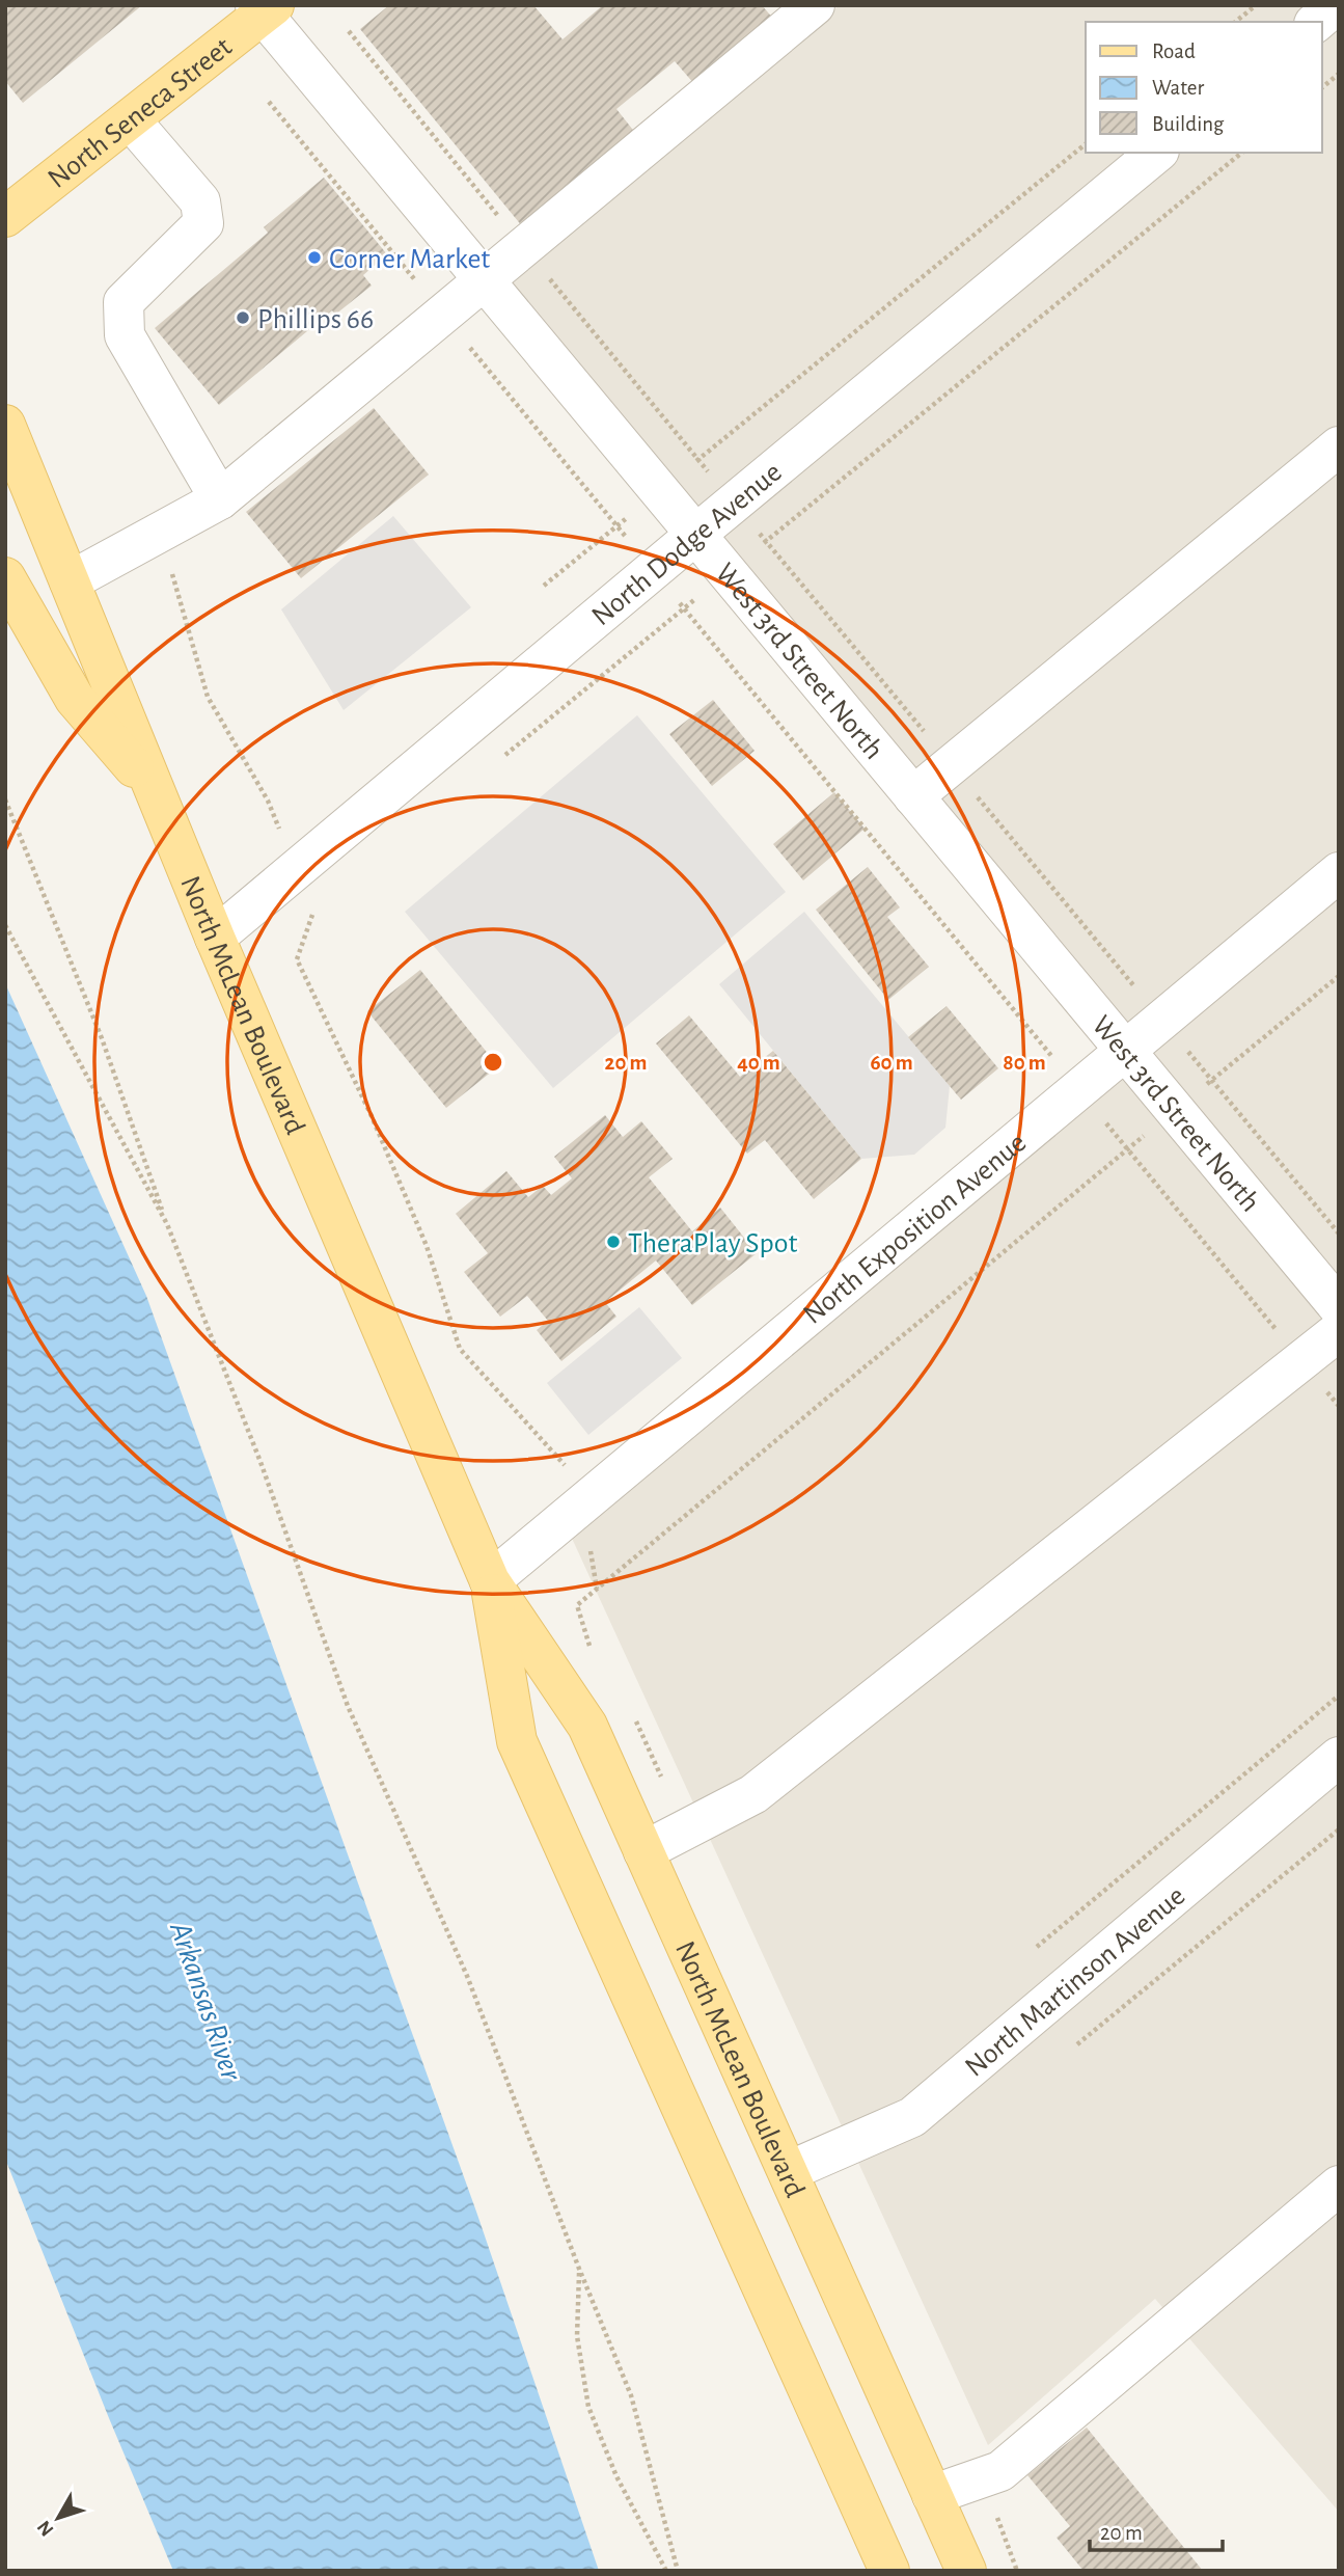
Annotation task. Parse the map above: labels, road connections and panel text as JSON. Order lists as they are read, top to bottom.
{
  "streets": {
    "main road": ["North Seneca Street", "North McLean Boulevard"],
    "street": [
      "North Dodge Avenue",
      "West 3rd Street North",
      "North Exposition Avenue",
      "North Martinson Avenue"
    ]
  },
  "crossings": [
    ["North Seneca Street", "West 3rd Street North"],
    ["North Dodge Avenue", "West 3rd Street North"],
    ["North Dodge Avenue", "North McLean Boulevard"],
    ["West 3rd Street North", "North Exposition Avenue"],
    ["North McLean Boulevard", "North Exposition Avenue"],
    ["North McLean Boulevard", "North Martinson Avenue"]
  ],
  "water": ["Arkansas River"],
  "places": ["Corner Market", "Phillips 66", "TheraPlay Spot"],
  "legend": ["Road", "Water", "Building"],
  "scale_bar": "20 m",
  "north": "bottom left",
  "rings": [
    "20 m",
    "40 m",
    "60 m",
    "80 m"
  ]
}
